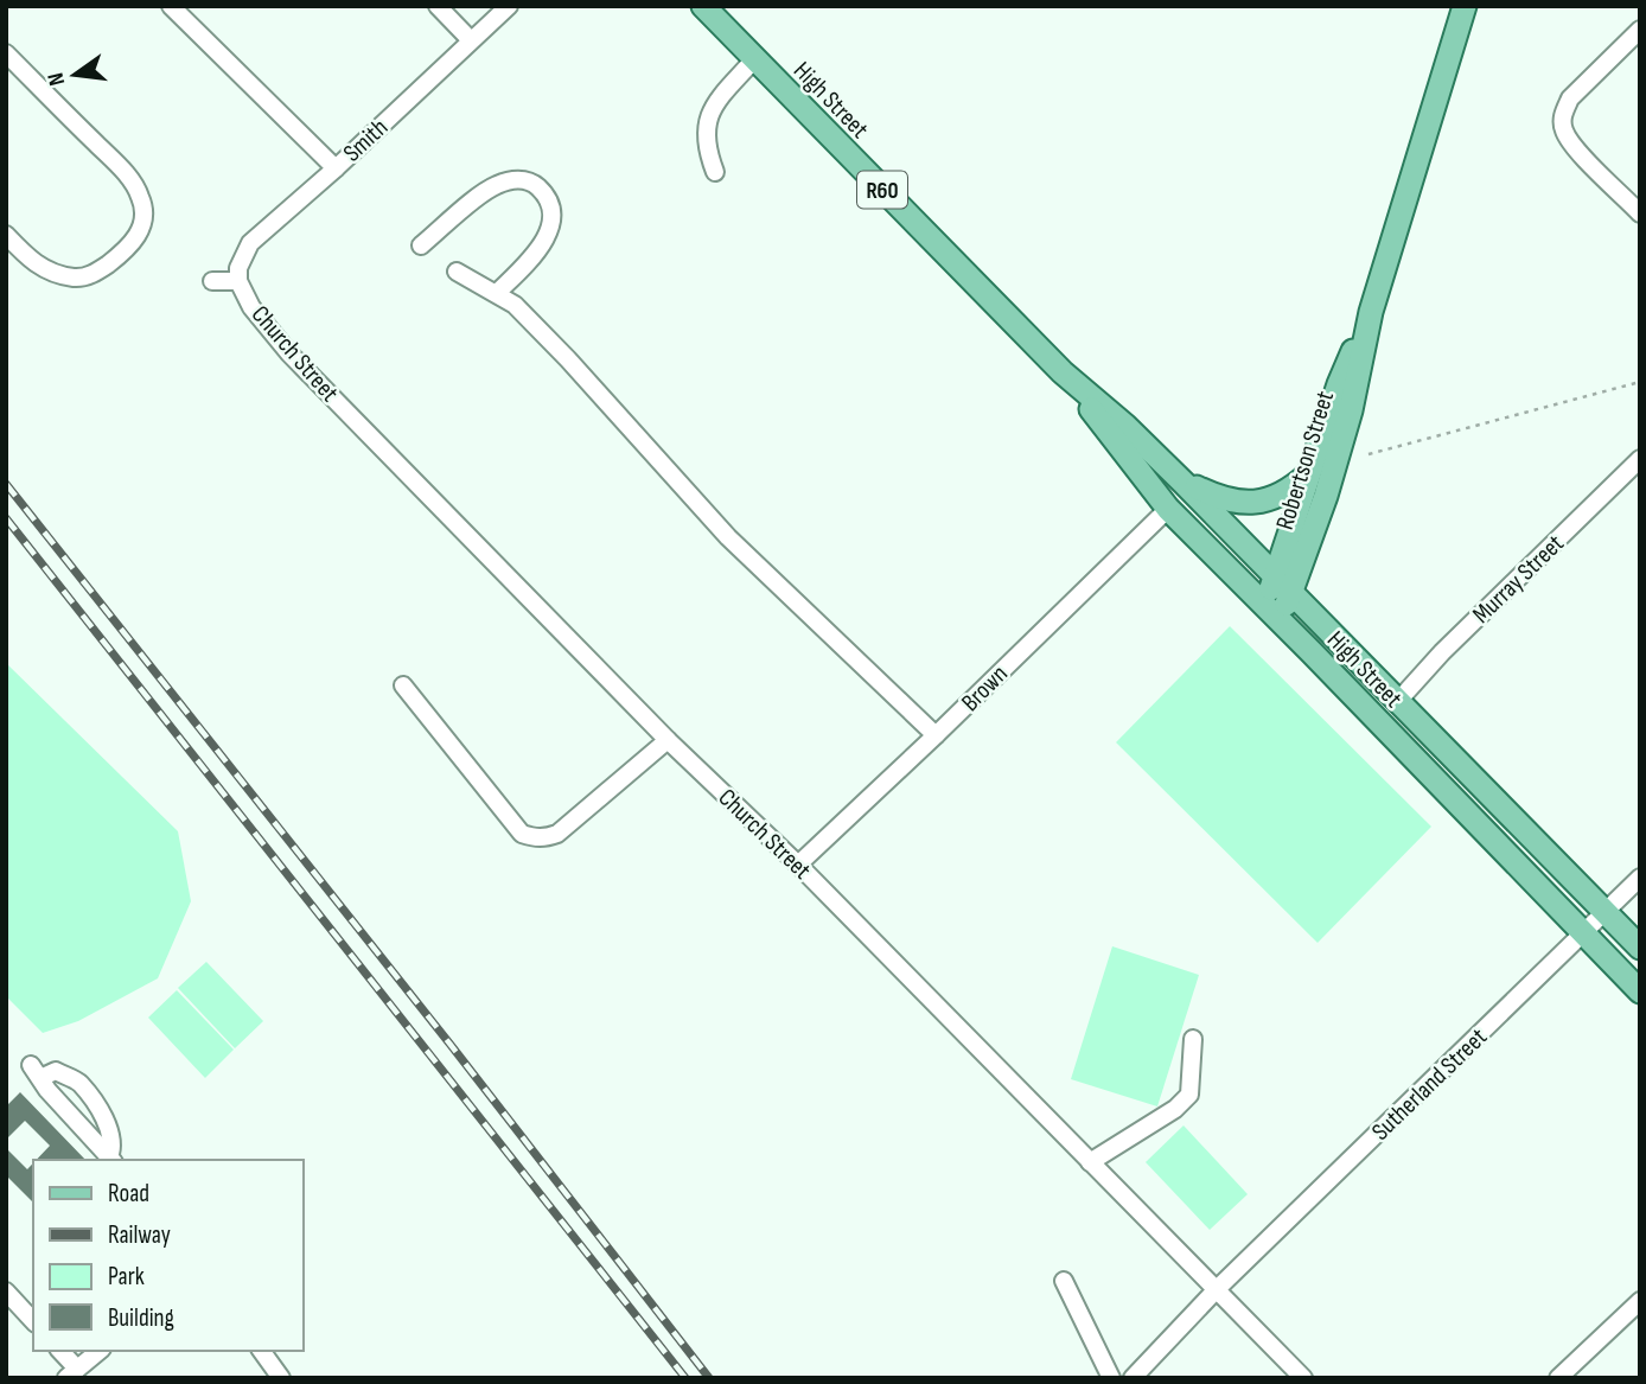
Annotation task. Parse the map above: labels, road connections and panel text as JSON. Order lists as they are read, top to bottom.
{
  "streets": {
    "main road": ["High Street", "R60", "Robertson Street"],
    "street": [
      "Smith",
      "Church Street",
      "Murray Street",
      "Brown",
      "Sutherland Street"
    ]
  },
  "crossings": [
    ["High Street", "Robertson Street"],
    ["High Street", "Murray Street"],
    ["High Street", "Brown"],
    ["High Street", "Sutherland Street"],
    ["Smith", "Church Street"],
    ["Church Street", "Brown"],
    ["Church Street", "Sutherland Street"]
  ],
  "legend": [
    "Road",
    "Railway",
    "Park",
    "Building"
  ],
  "north": "left"
}
